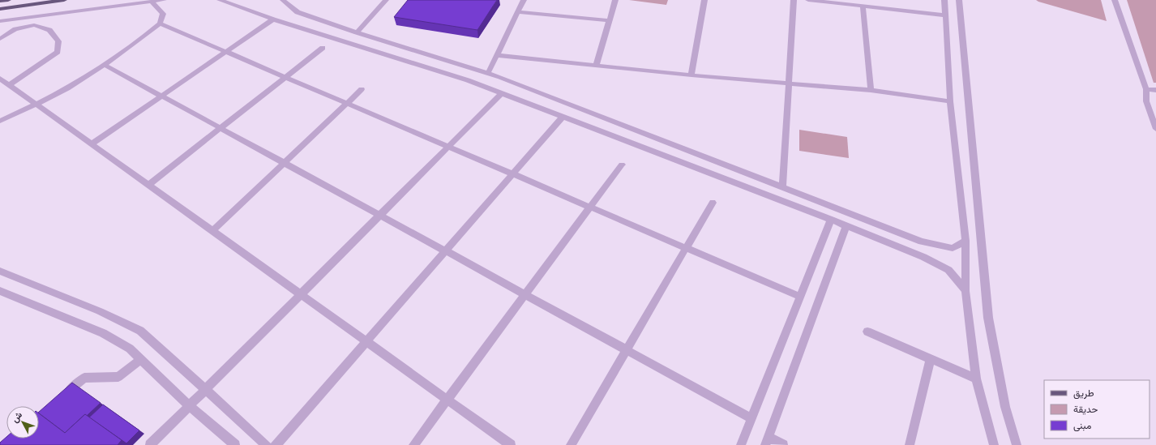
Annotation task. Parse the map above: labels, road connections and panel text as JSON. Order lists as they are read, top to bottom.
{
  "legend": ["طريق", "حديقة", "مبنى"],
  "north": "top left"
}
